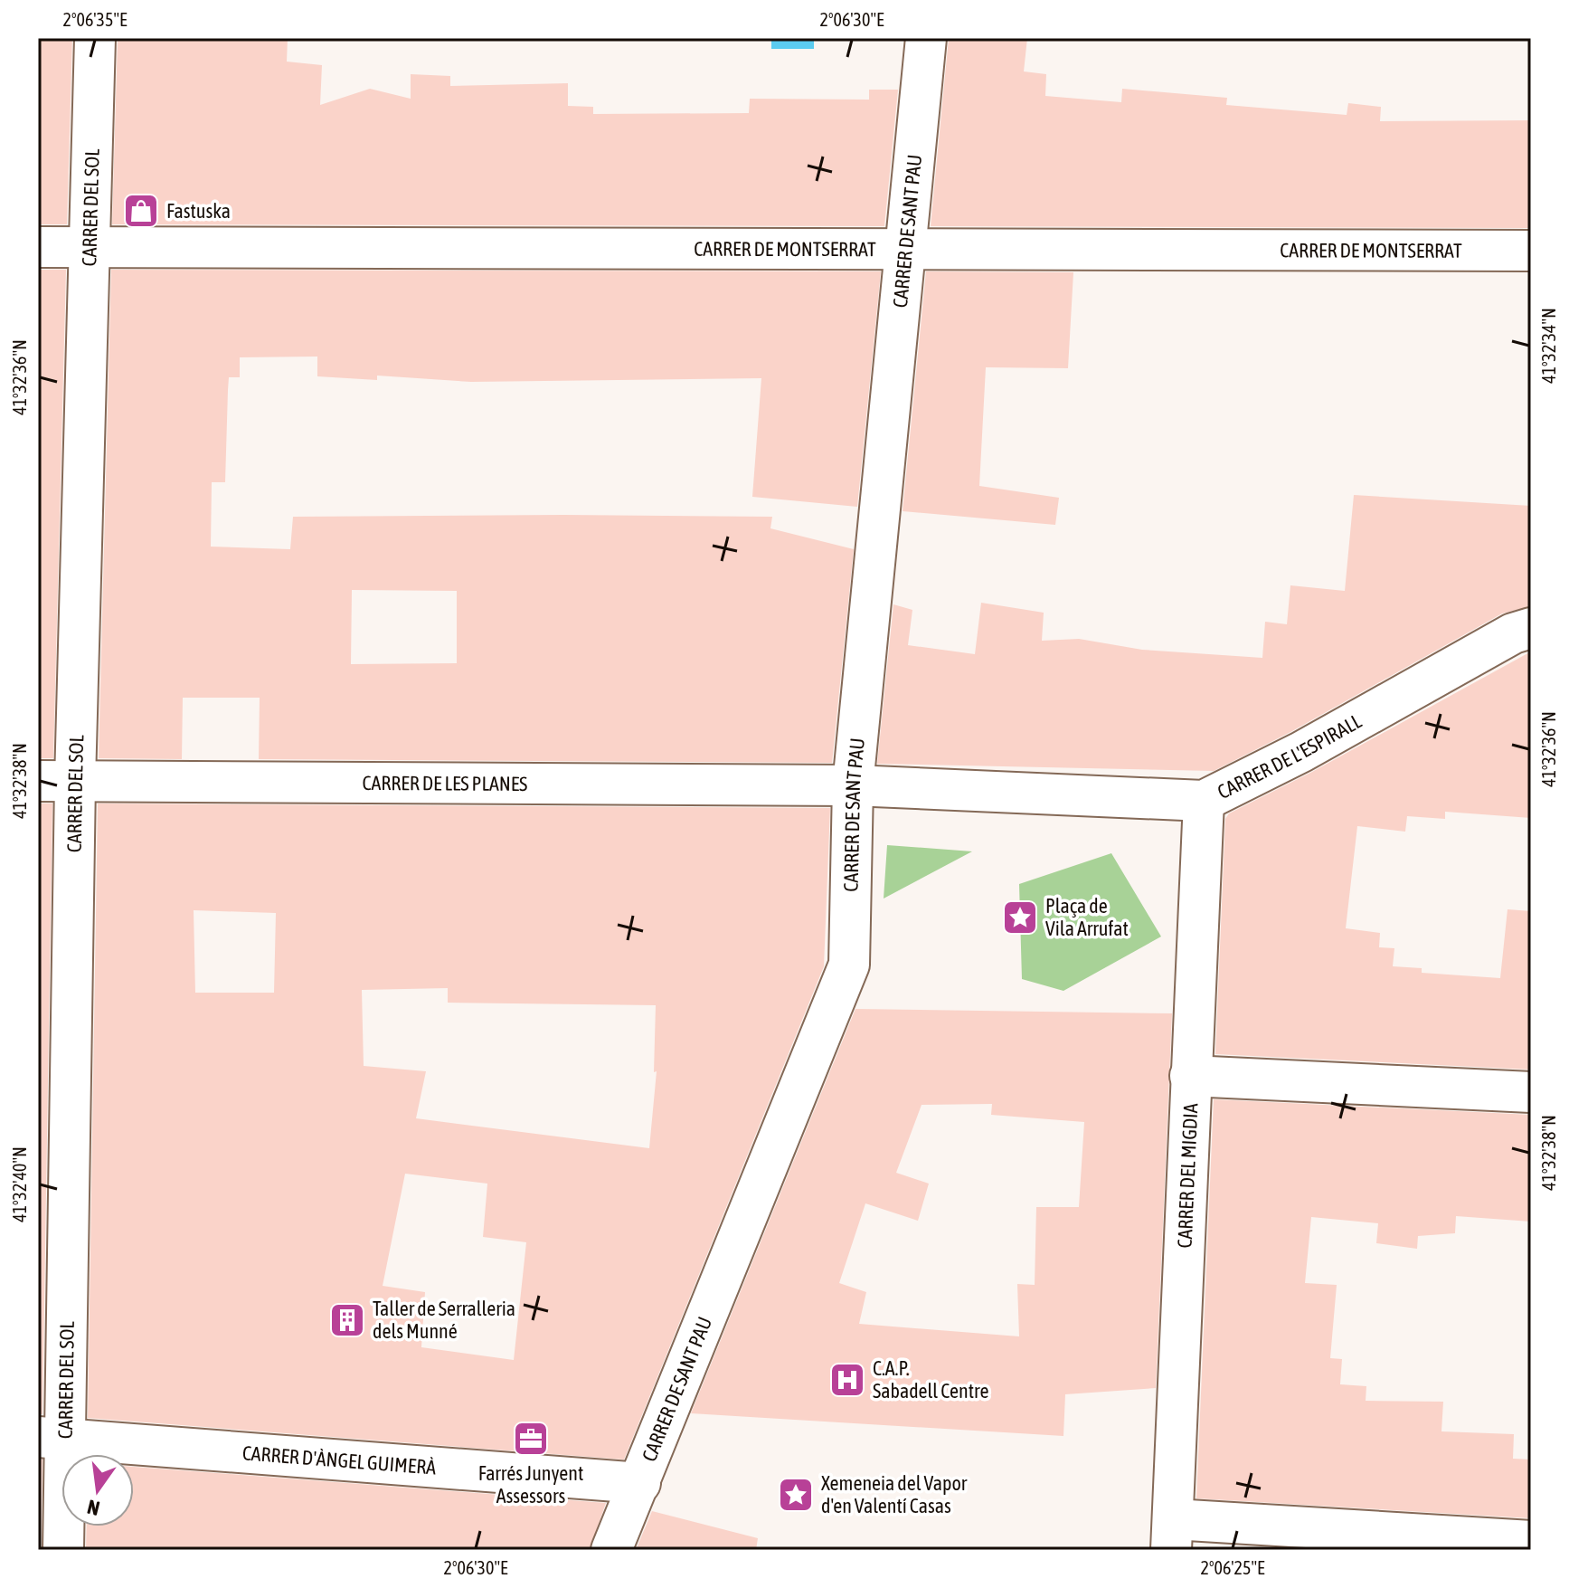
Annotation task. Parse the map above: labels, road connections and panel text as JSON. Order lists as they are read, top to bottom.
{
  "streets": {
    "street": [
      "CARRER DEL SOL",
      "CARRER DE SANT PAU",
      "CARRER DE MONTSERRAT",
      "CARRER DE L'ESPIRALL",
      "CARRER DE LES PLANES",
      "CARRER DEL MIGDIA",
      "CARRER D'ÀNGEL GUIMERÀ"
    ]
  },
  "crossings": [
    ["CARRER DEL SOL", "CARRER DE MONTSERRAT"],
    ["CARRER DEL SOL", "CARRER DE LES PLANES"],
    ["CARRER DEL SOL", "CARRER D'ÀNGEL GUIMERÀ"],
    ["CARRER DE SANT PAU", "CARRER DE MONTSERRAT"],
    ["CARRER DE SANT PAU", "CARRER DE L'ESPIRALL"],
    ["CARRER DE SANT PAU", "CARRER DE LES PLANES"],
    ["CARRER DE SANT PAU", "CARRER D'ÀNGEL GUIMERÀ"],
    ["CARRER DE L'ESPIRALL", "CARRER DE LES PLANES"],
    ["CARRER DE L'ESPIRALL", "CARRER DEL MIGDIA"]
  ],
  "places": {
    "shop": ["Fastuska"],
    "place": ["Plaça de Vila Arrufat", "Xemeneia del Vapor d'en Valentí Casas"],
    "building": ["Taller de Serralleria dels Munné"],
    "hospital": ["C.A.P. Sabadell Centre"],
    "office": ["Farrés Junyent Assessors"]
  },
  "north": "bottom",
  "coordinates": [
    "2°06'35\"E",
    "2°06'30\"E",
    "41°32'34\"N",
    "41°32'36\"N",
    "41°32'38\"N",
    "41°32'40\"N",
    "2°06'25\"E"
  ]
}
